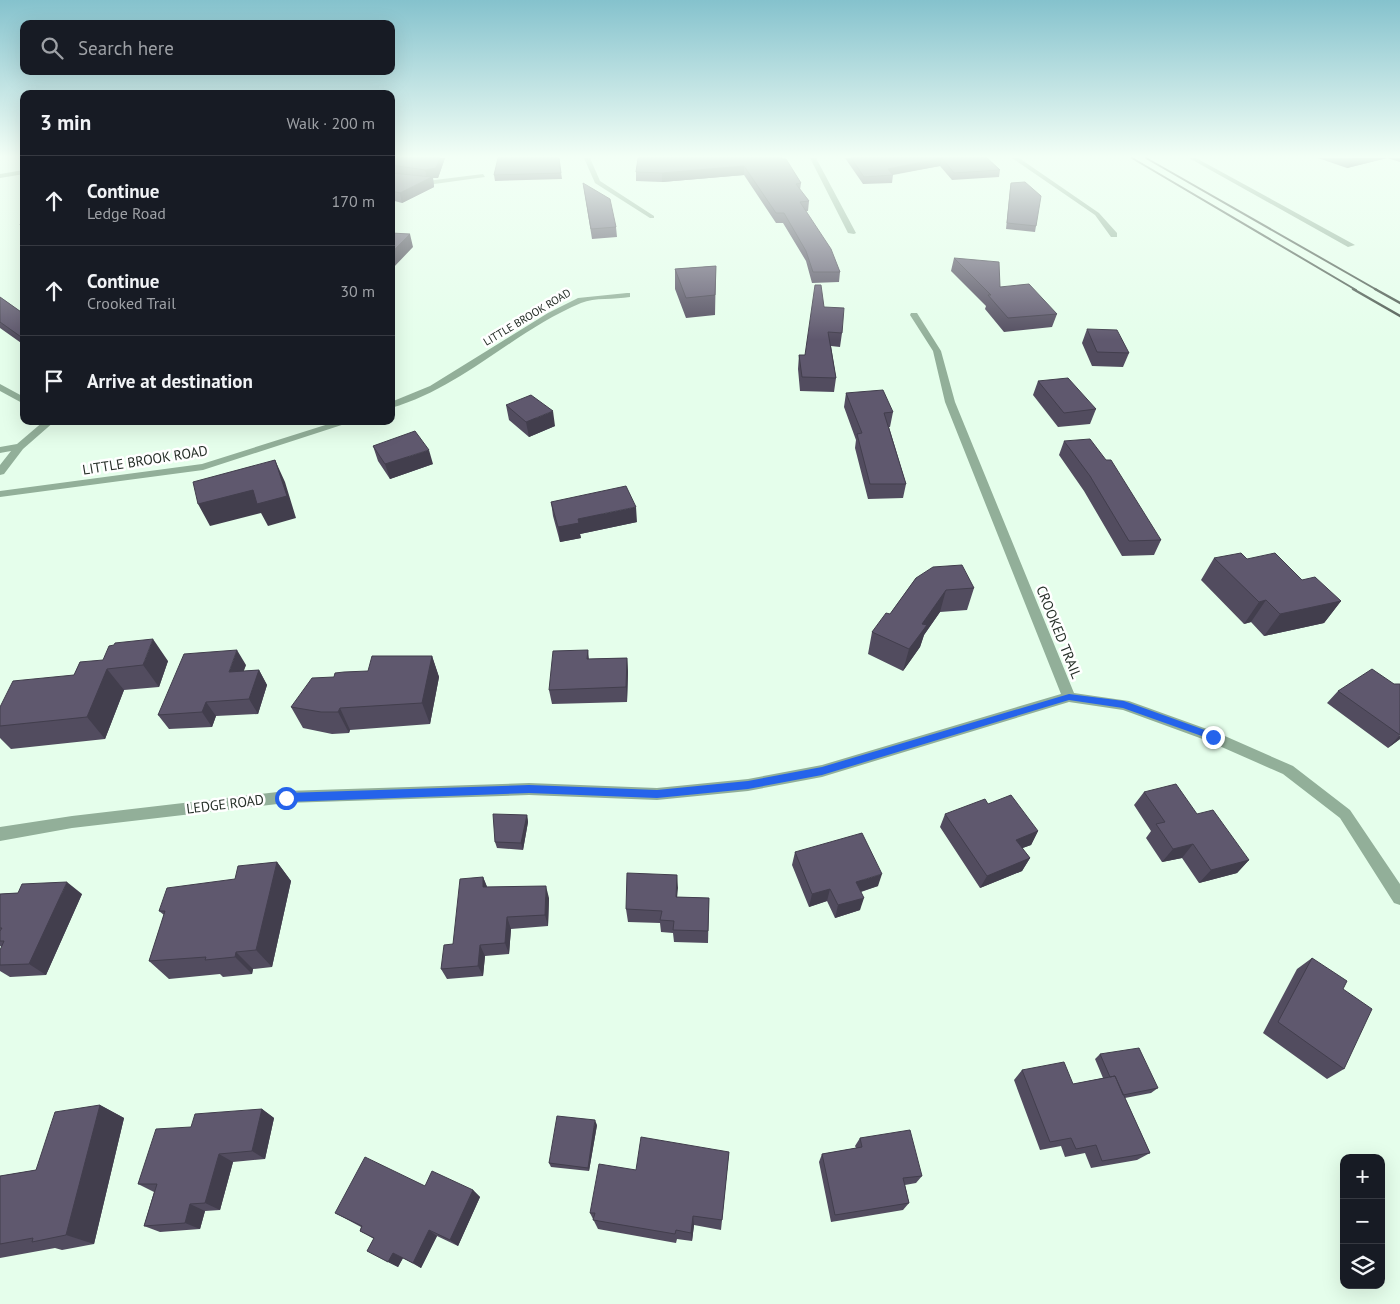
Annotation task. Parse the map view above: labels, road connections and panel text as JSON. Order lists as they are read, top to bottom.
{
  "streets": {
    "street": ["LITTLE BROOK ROAD", "CROOKED TRAIL", "LEDGE ROAD"]
  },
  "crossings": [
    ["CROOKED TRAIL", "LEDGE ROAD"]
  ],
  "page": {
    "search": "Search here",
    "heading": ["3 min", "Walk · 200 m"],
    "list": [
      ["Continue", "Ledge Road", "170 m"],
      ["Continue", "Crooked Trail", "30 m"],
      "Arrive at destination"
    ],
    "map_buttons": ["+", "−"]
  }
}
